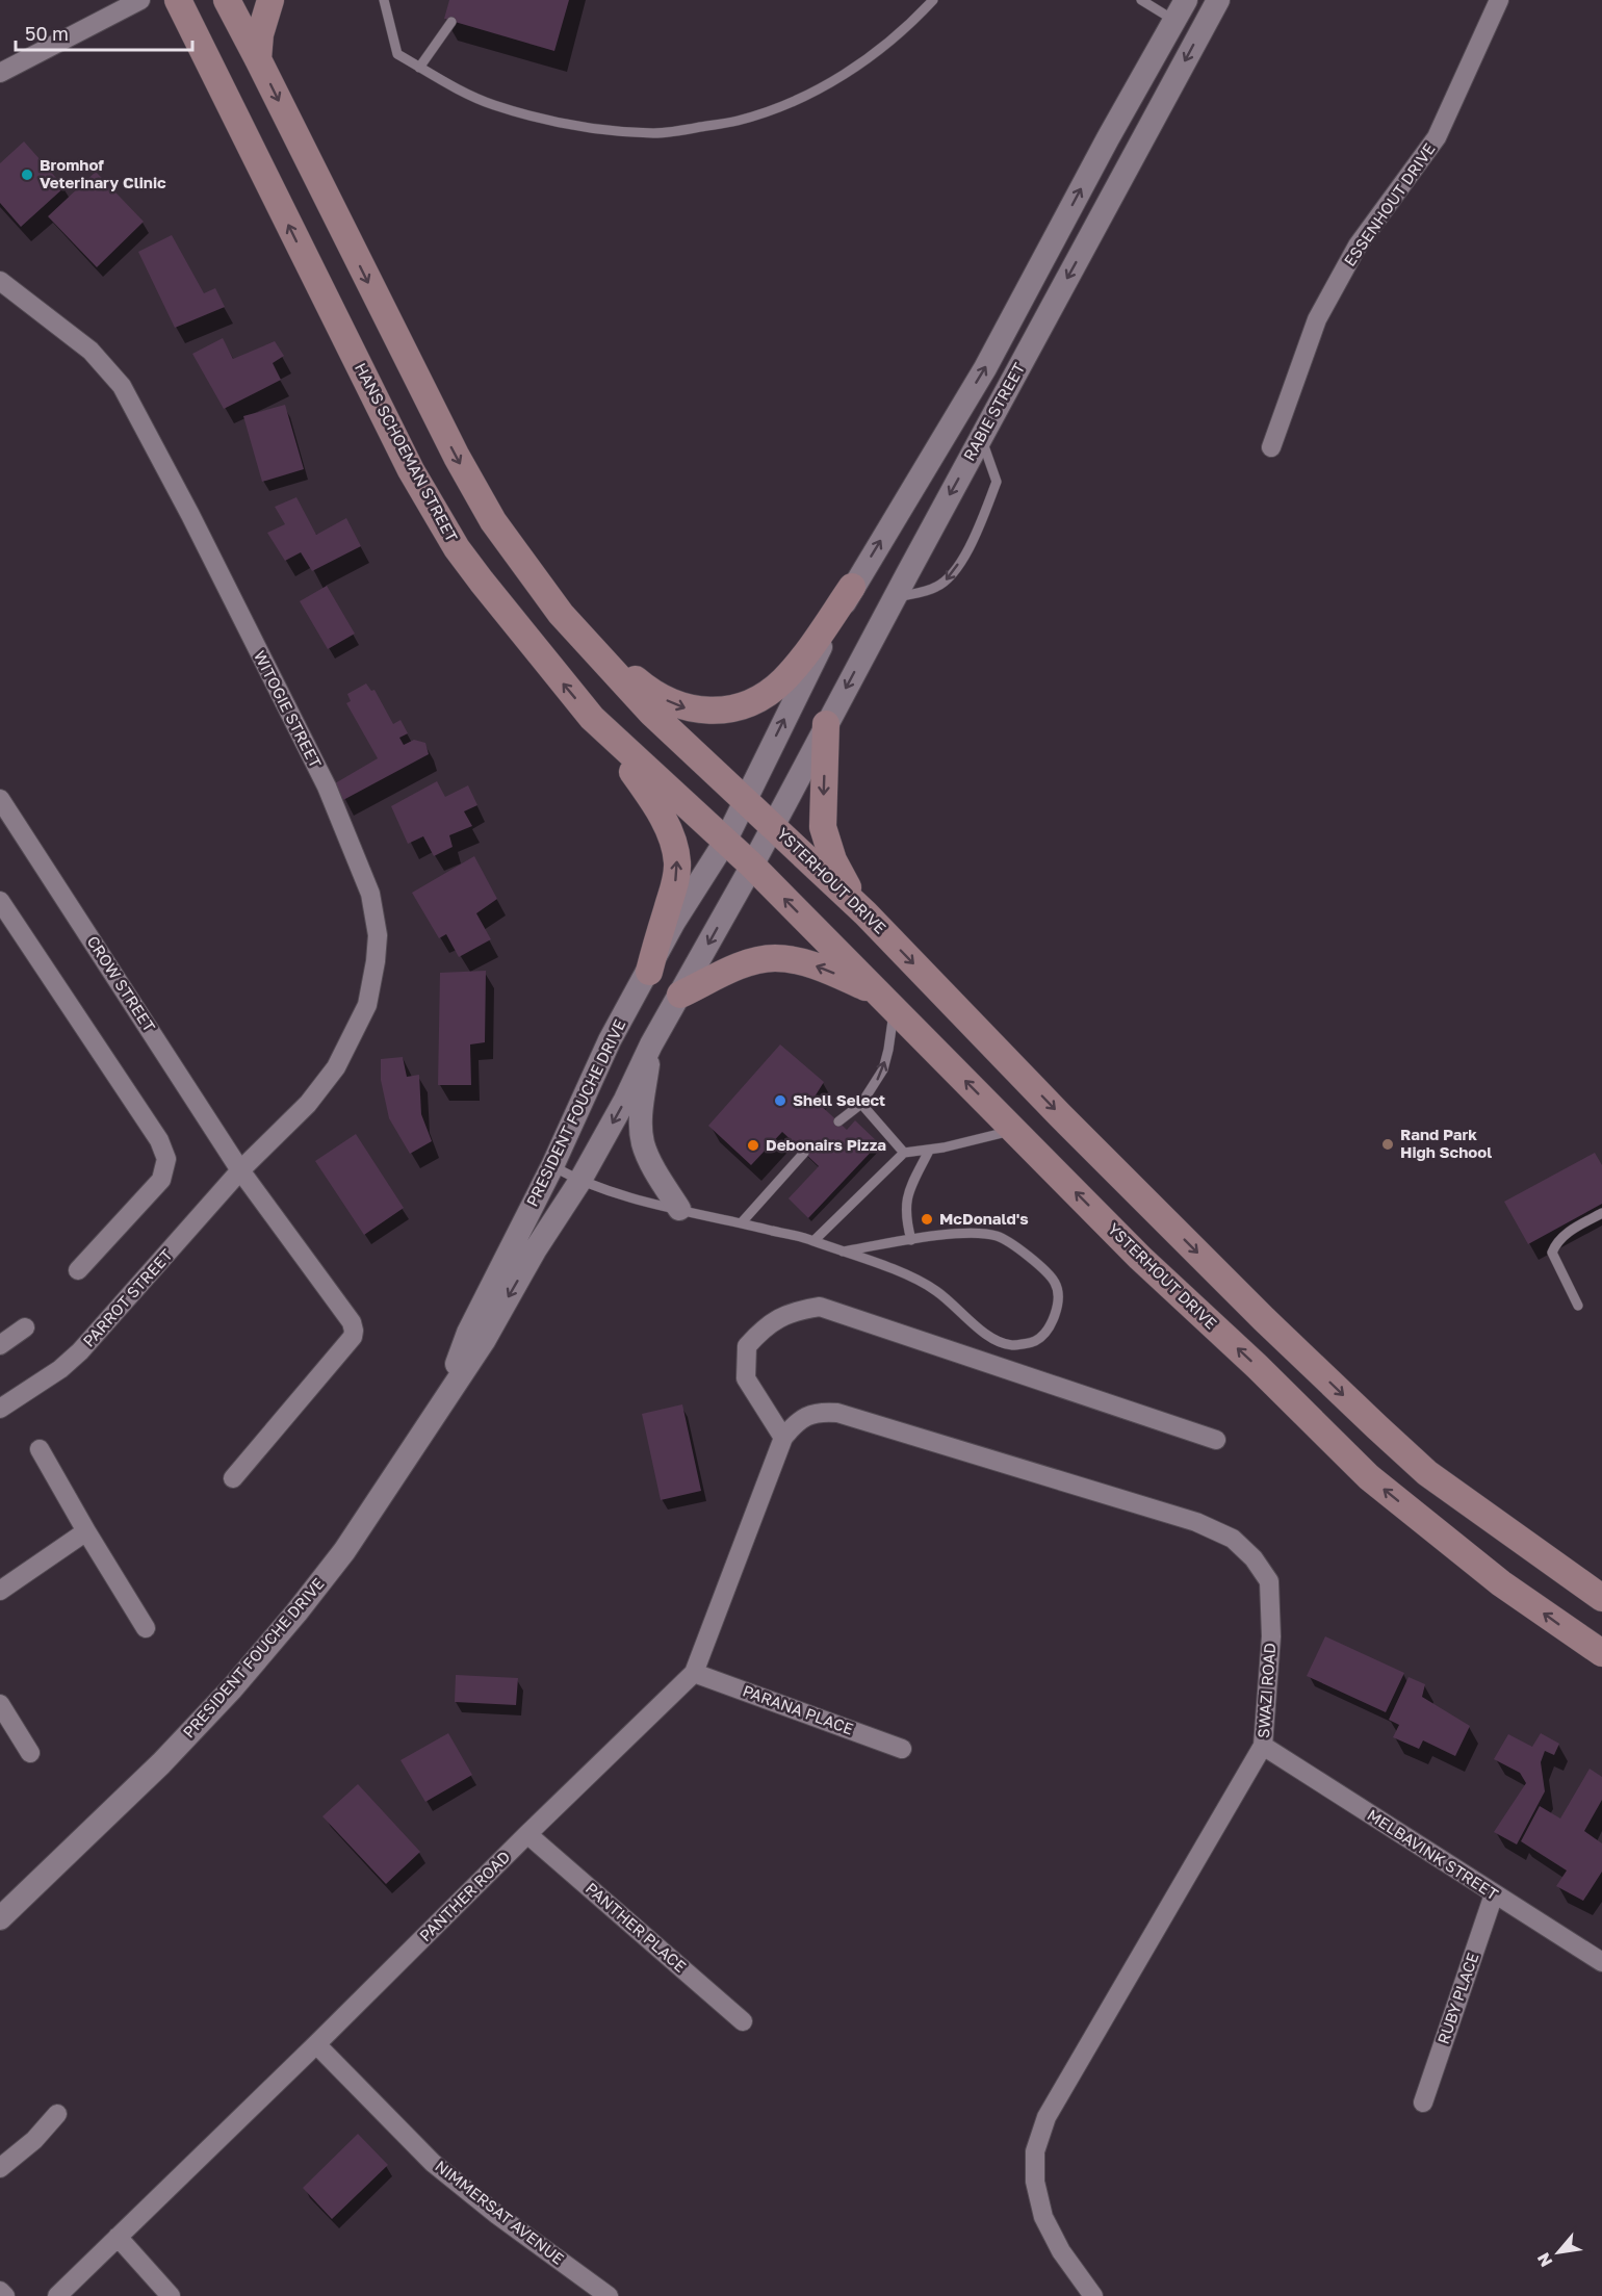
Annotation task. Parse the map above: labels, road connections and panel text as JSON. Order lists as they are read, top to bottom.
{
  "streets": {
    "main road": ["HANS SCHOEMAN STREET", "YSTERHOUT DRIVE"],
    "street": [
      "ESSENHOUT DRIVE",
      "RABIE STREET",
      "WITOGIE STREET",
      "CROW STREET",
      "PRESIDENT FOUCHE DRIVE",
      "PARROT STREET",
      "SWAZI ROAD",
      "PARANA PLACE",
      "MELBAVINK STREET",
      "PANTHER ROAD",
      "PANTHER PLACE",
      "RUBY PLACE",
      "NIMMERSAT AVENUE"
    ]
  },
  "crossings": [
    ["RABIE STREET", "HANS SCHOEMAN STREET"],
    ["RABIE STREET", "YSTERHOUT DRIVE"],
    ["RABIE STREET", "PRESIDENT FOUCHE DRIVE"],
    ["HANS SCHOEMAN STREET", "YSTERHOUT DRIVE"],
    ["HANS SCHOEMAN STREET", "PRESIDENT FOUCHE DRIVE"],
    ["WITOGIE STREET", "CROW STREET"],
    ["WITOGIE STREET", "PARROT STREET"],
    ["YSTERHOUT DRIVE", "PRESIDENT FOUCHE DRIVE"],
    ["CROW STREET", "PARROT STREET"],
    ["SWAZI ROAD", "MELBAVINK STREET"],
    ["SWAZI ROAD", "PANTHER ROAD"],
    ["PARANA PLACE", "PANTHER ROAD"],
    ["MELBAVINK STREET", "RUBY PLACE"],
    ["PANTHER ROAD", "PANTHER PLACE"],
    ["PANTHER ROAD", "NIMMERSAT AVENUE"]
  ],
  "places": [
    "Bromhof Veterinary Clinic",
    "Shell Select",
    "Rand Park High School",
    "Debonairs Pizza",
    "McDonald's"
  ],
  "scale_bar": "50 m",
  "north": "bottom left"
}
